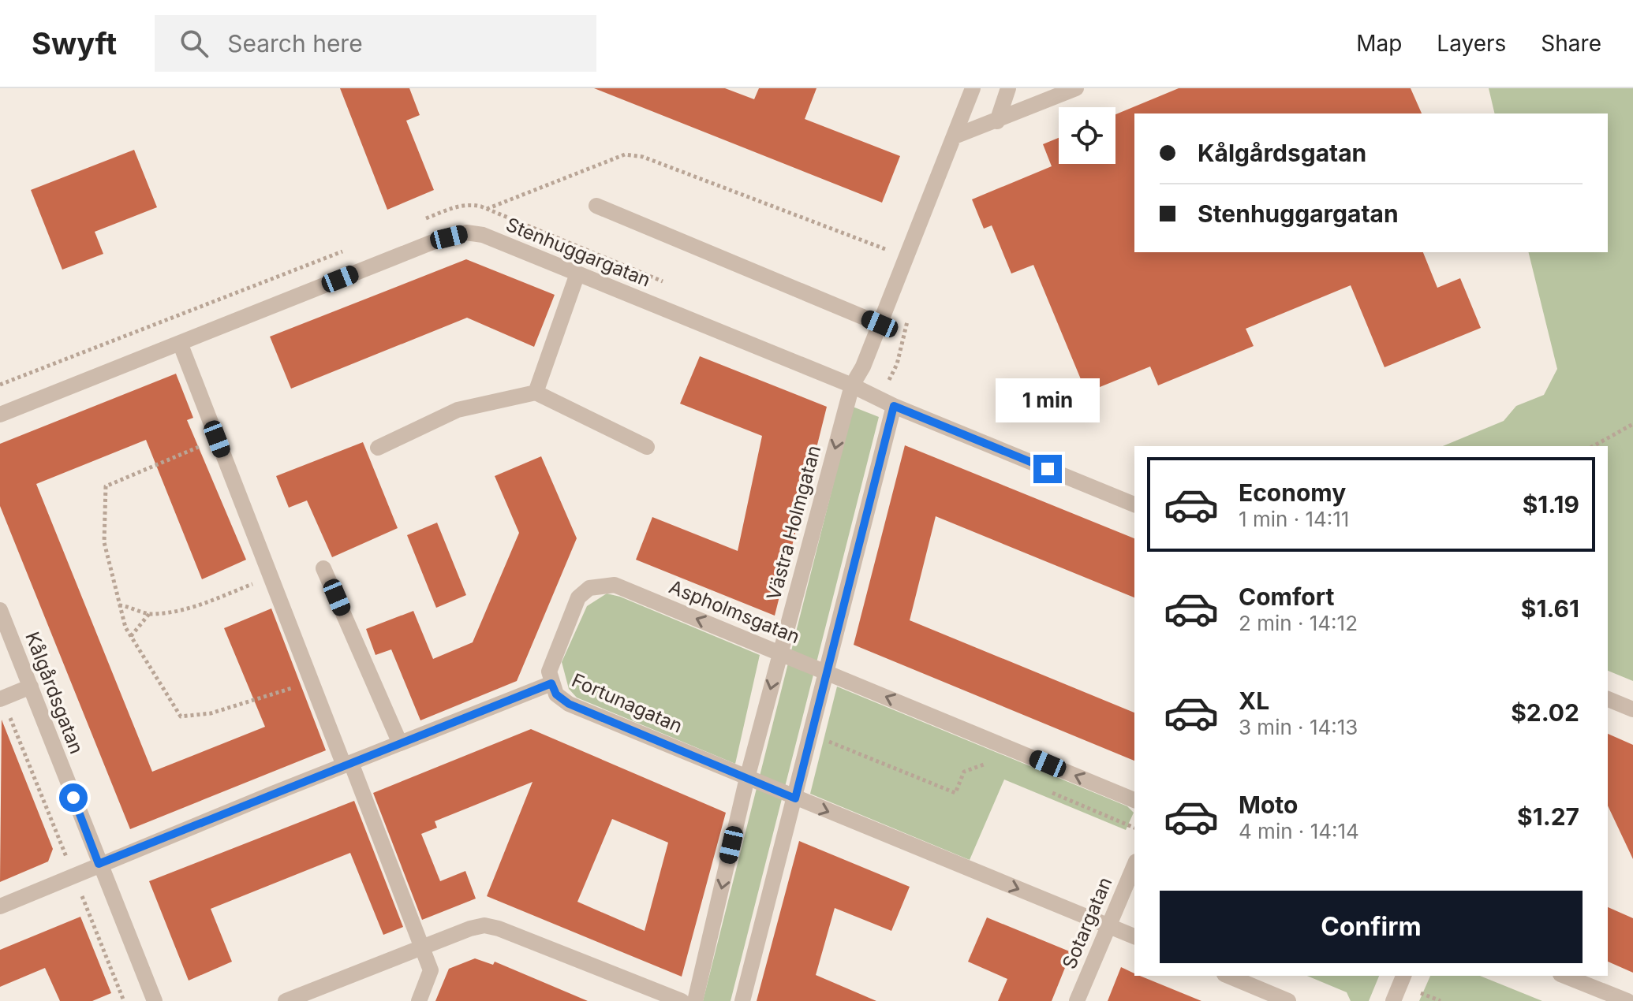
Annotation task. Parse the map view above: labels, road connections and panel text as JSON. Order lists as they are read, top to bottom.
{
  "streets": {
    "street": [
      "Stenhuggargatan",
      "Västra Holmgatan",
      "Aspholmsgatan",
      "Kålgårdsgatan",
      "Fortunagatan",
      "Sotargatan"
    ]
  },
  "crossings": [
    ["Stenhuggargatan", "Västra Holmgatan"],
    ["Västra Holmgatan", "Aspholmsgatan"],
    ["Västra Holmgatan", "Fortunagatan"],
    ["Aspholmsgatan", "Fortunagatan"],
    ["Kålgårdsgatan", "Fortunagatan"],
    ["Fortunagatan", "Sotargatan"]
  ],
  "one_way": ["Aspholmsgatan"],
  "page": {
    "header": "Swyft",
    "search": "Search here",
    "nav": ["Map", "Layers", "Share"],
    "banner": ["Kålgårdsgatan", "Stenhuggargatan"],
    "bubble": "1 min",
    "list": [
      {
        "name": "Economy",
        "note": "1 min · 14:11",
        "value": "$1.19"
      },
      {
        "name": "Comfort",
        "note": "2 min · 14:12",
        "value": "$1.61"
      },
      {
        "name": "XL",
        "note": "3 min · 14:13",
        "value": "$2.02"
      },
      {
        "name": "Moto",
        "note": "4 min · 14:14",
        "value": "$1.27"
      }
    ],
    "buttons": "Confirm"
  }
}
